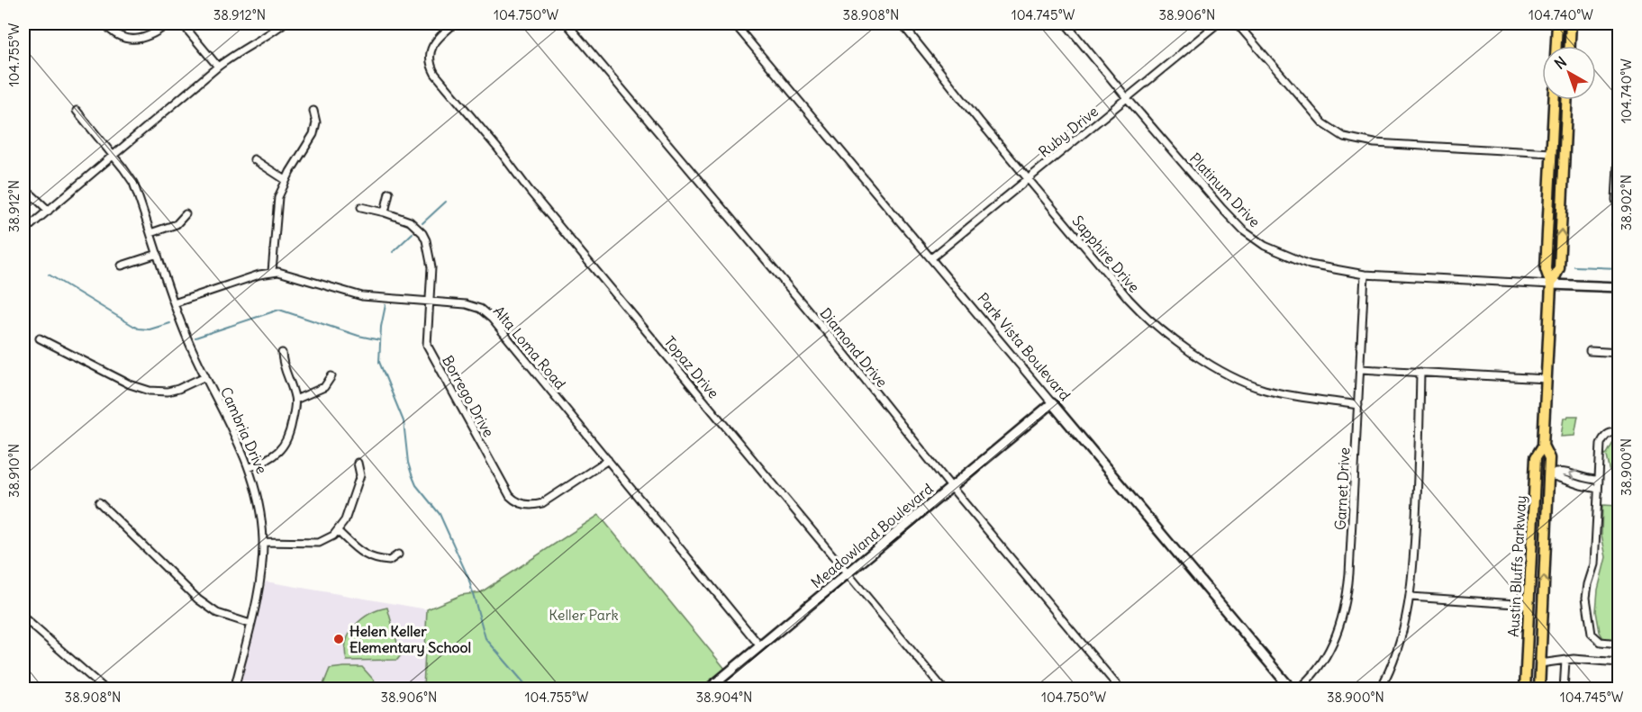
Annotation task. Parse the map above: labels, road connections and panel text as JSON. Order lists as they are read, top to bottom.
{
  "streets": {
    "main road": ["Austin Bluffs Parkway"],
    "street": [
      "Ruby Drive",
      "Platinum Drive",
      "Sapphire Drive",
      "Park Vista Boulevard",
      "Alta Loma Road",
      "Diamond Drive",
      "Topaz Drive",
      "Borrego Drive",
      "Cambria Drive",
      "Garnet Drive",
      "Meadowland Boulevard"
    ]
  },
  "crossings": [
    ["Ruby Drive", "Platinum Drive"],
    ["Ruby Drive", "Sapphire Drive"],
    ["Ruby Drive", "Park Vista Boulevard"],
    ["Platinum Drive", "Garnet Drive"],
    ["Platinum Drive", "Austin Bluffs Parkway"],
    ["Sapphire Drive", "Garnet Drive"],
    ["Park Vista Boulevard", "Meadowland Boulevard"],
    ["Alta Loma Road", "Borrego Drive"],
    ["Alta Loma Road", "Cambria Drive"],
    ["Alta Loma Road", "Meadowland Boulevard"],
    ["Diamond Drive", "Meadowland Boulevard"],
    ["Topaz Drive", "Meadowland Boulevard"]
  ],
  "parks": ["Keller Park"],
  "places": ["Helen Keller Elementary School"],
  "north": "top left",
  "coordinates": [
    "38.912°N",
    "104.750°W",
    "38.908°N",
    "104.745°W",
    "38.906°N",
    "104.740°W",
    "104.755°W",
    "38.902°N",
    "38.900°N",
    "38.910°N",
    "38.904°N"
  ]
}
